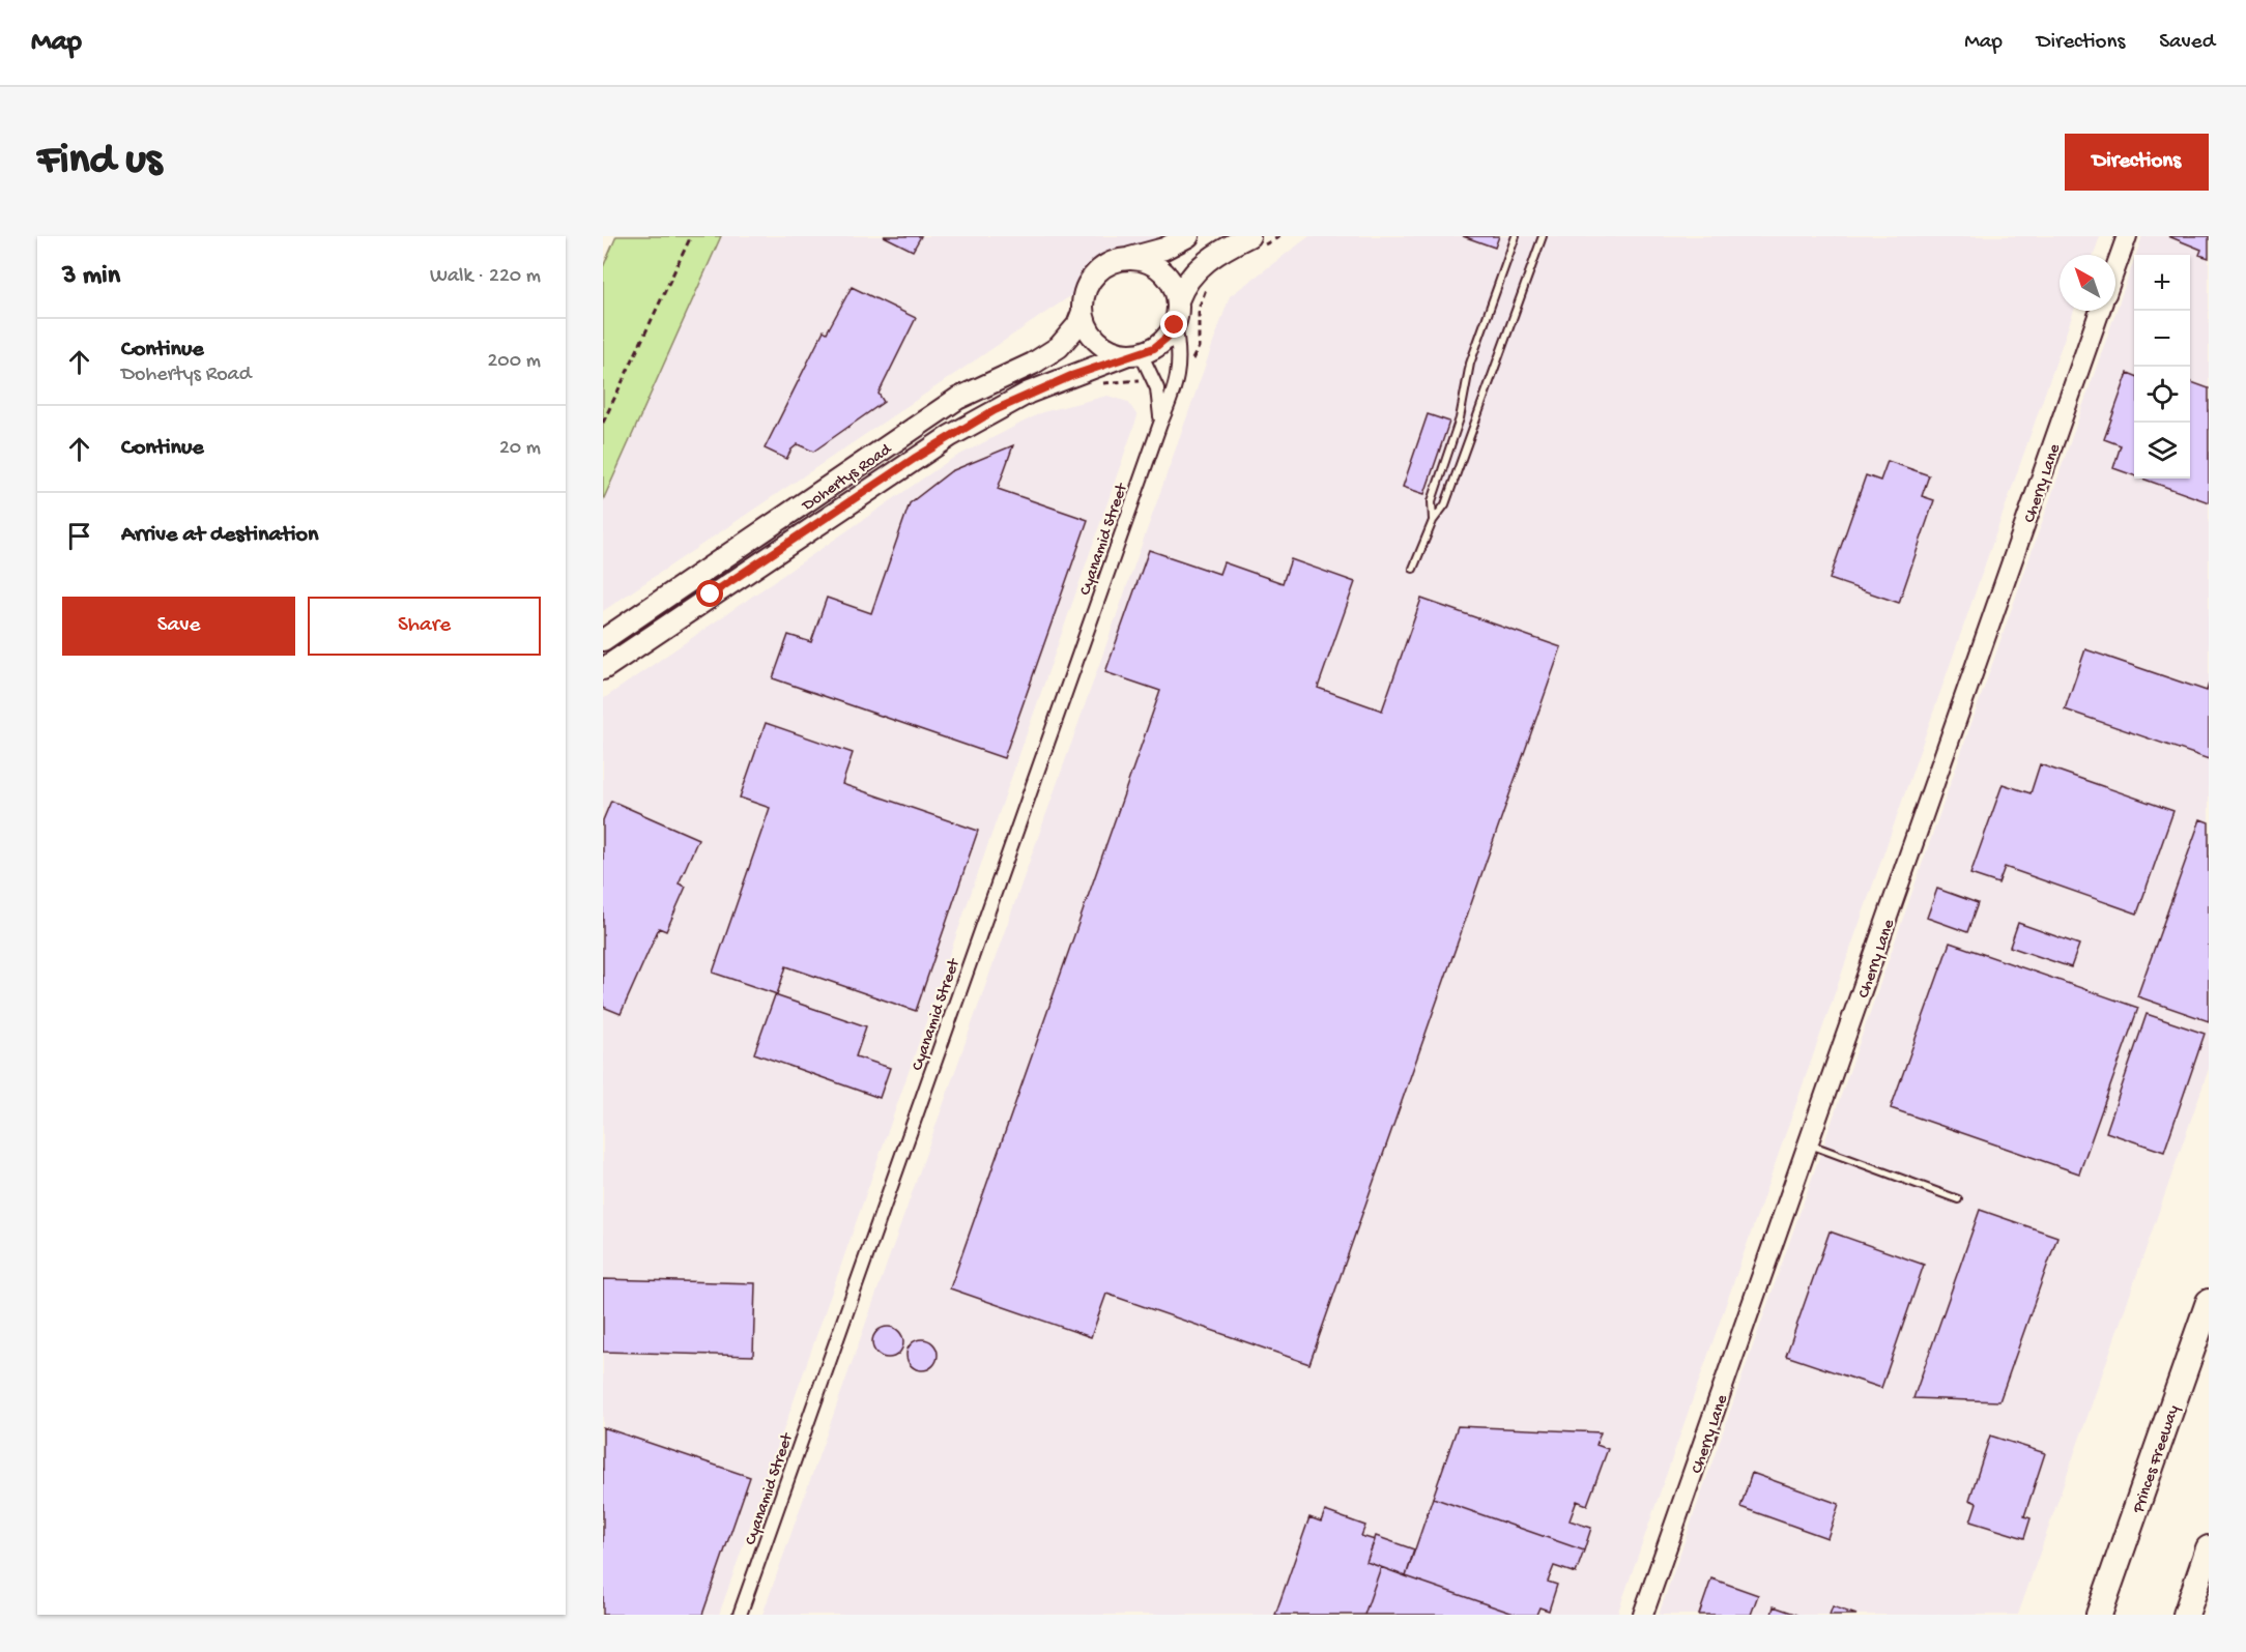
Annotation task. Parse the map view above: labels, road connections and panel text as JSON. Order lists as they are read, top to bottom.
{
  "streets": {
    "highway": ["Princes Freeway"],
    "main road": ["Dohertys Road"],
    "street": ["Cherry Lane", "Cyanamid Street"]
  },
  "crossings": [
    ["Dohertys Road", "Cyanamid Street"]
  ],
  "north": "top left",
  "page": {
    "header": "Map",
    "nav": ["Map", "Directions", "Saved"],
    "buttons": [
      "Directions",
      ["Save", "Share"]
    ],
    "title": "Find us",
    "heading": ["3 min", "Walk · 220 m"],
    "map_buttons": ["+", "−"],
    "list": [
      ["Continue", "Dohertys Road", "200 m"],
      ["Continue", "20 m"],
      "Arrive at destination"
    ]
  }
}
